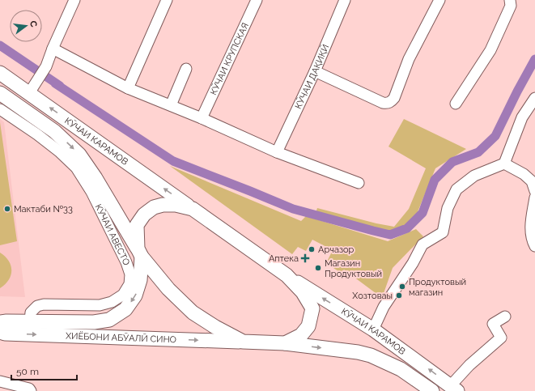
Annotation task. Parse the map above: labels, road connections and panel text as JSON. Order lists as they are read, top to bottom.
{
  "streets": {
    "main road": ["КӮЧАИ КАРАМОВ", "ХИЁБОНИ АБӮАЛӢ СИНО"],
    "street": ["КӮЧАИ КРУПСКАЯ", "КӮЧАИ ДАҚИҚӢ", "КӮЧАИ АВЕСТО"]
  },
  "crossings": [
    ["КӮЧАИ КАРАМОВ", "ХИЁБОНИ АБӮАЛӢ СИНО"],
    ["КӮЧАИ АВЕСТО", "ХИЁБОНИ АБӮАЛӢ СИНО"]
  ],
  "places": {
    "other": [
      "Мактаби №33",
      "Арчазор",
      "Магазин Продуктовый",
      "Продуктовый магазин",
      "Хозтоваы"
    ],
    "health": ["Аптека"]
  },
  "scale_bar": "50 m",
  "north": "right"
}
